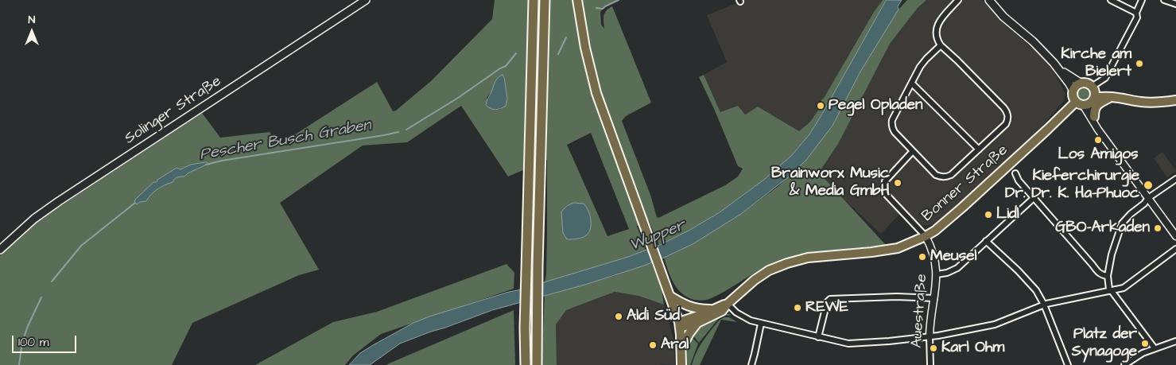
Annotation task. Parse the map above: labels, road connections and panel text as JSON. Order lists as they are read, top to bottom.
{
  "streets": {
    "main road": ["Solinger Straße", "Bonner Straße"],
    "street": ["Auestraße"]
  },
  "crossings": [
    ["Bonner Straße", "Auestraße"]
  ],
  "water": ["Pescher Busch Graben", "Wupper"],
  "places": [
    "Kirche am Bielert",
    "Pegel Opladen",
    "Los Amigos",
    "Brainworx Music & Media GmbH",
    "Kieferchirurgie Dr. Dr. K. Ha-Phuoc",
    "Lidl",
    "GBO-Arkaden",
    "Meusel",
    "REWE",
    "Aldi Süd",
    "Platz der Synagoge",
    "Aral",
    "Karl Ohm"
  ],
  "scale_bar": "100 m",
  "north": "top"
}
